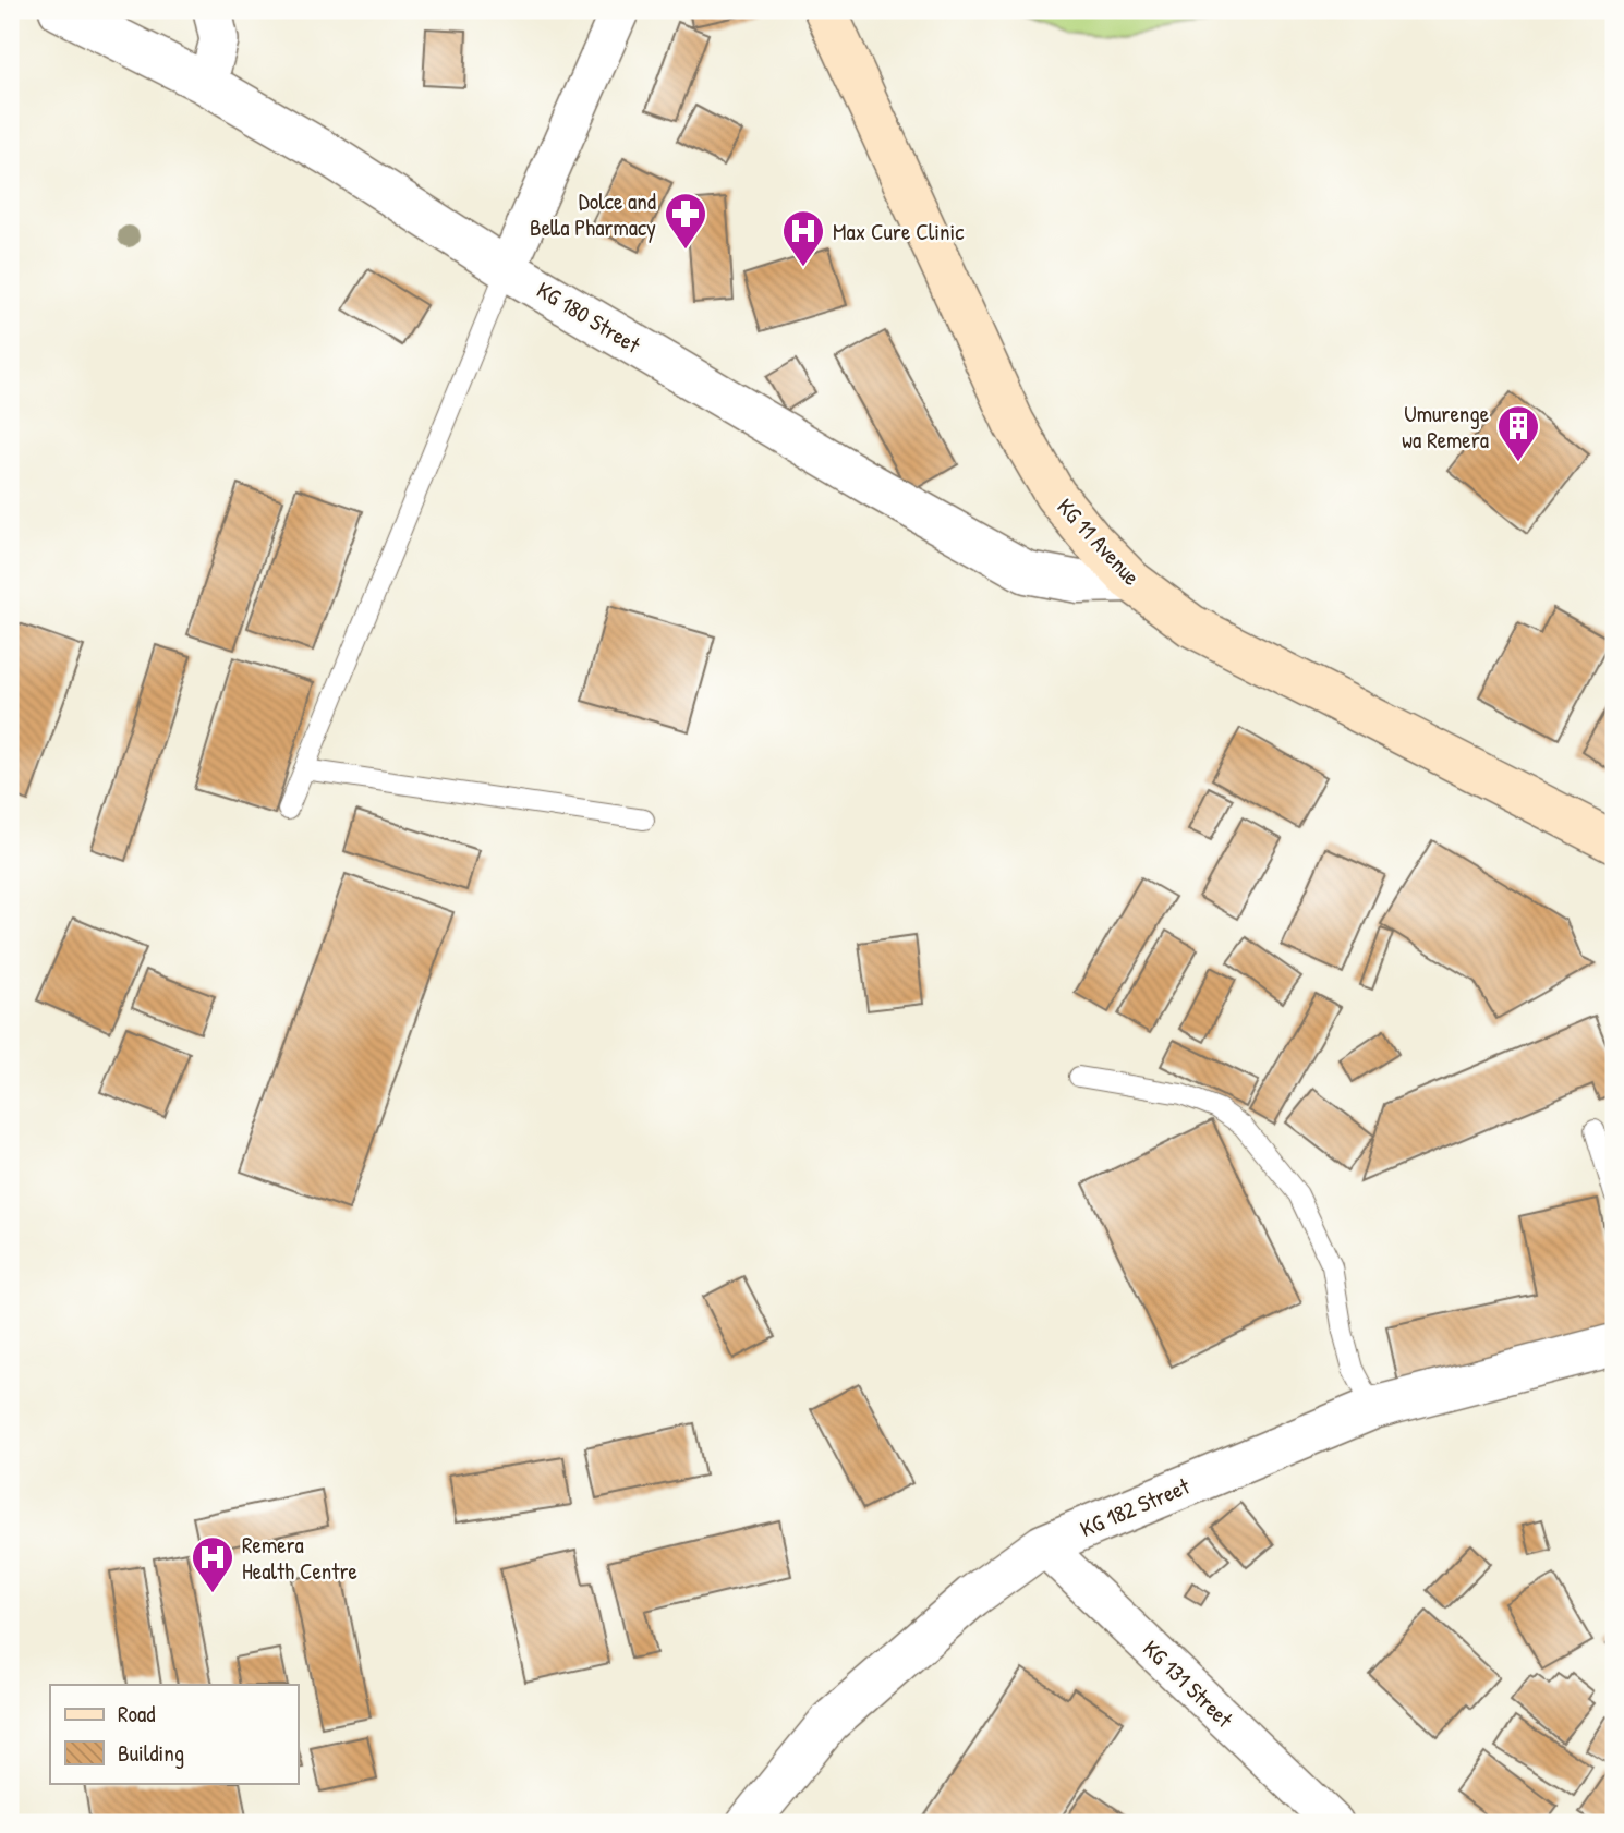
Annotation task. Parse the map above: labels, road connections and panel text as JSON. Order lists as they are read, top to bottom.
{
  "streets": {
    "main road": ["KG 11 Avenue"],
    "street": ["KG 180 Street", "KG 182 Street", "KG 131 Street"]
  },
  "crossings": [
    ["KG 180 Street", "KG 11 Avenue"],
    ["KG 182 Street", "KG 131 Street"]
  ],
  "places": {
    "pharmacy": ["Dolce and Bella Pharmacy"],
    "hospital": ["Max Cure Clinic", "Remera Health Centre"],
    "building": ["Umurenge wa Remera"]
  },
  "legend": ["Road", "Building"]
}
